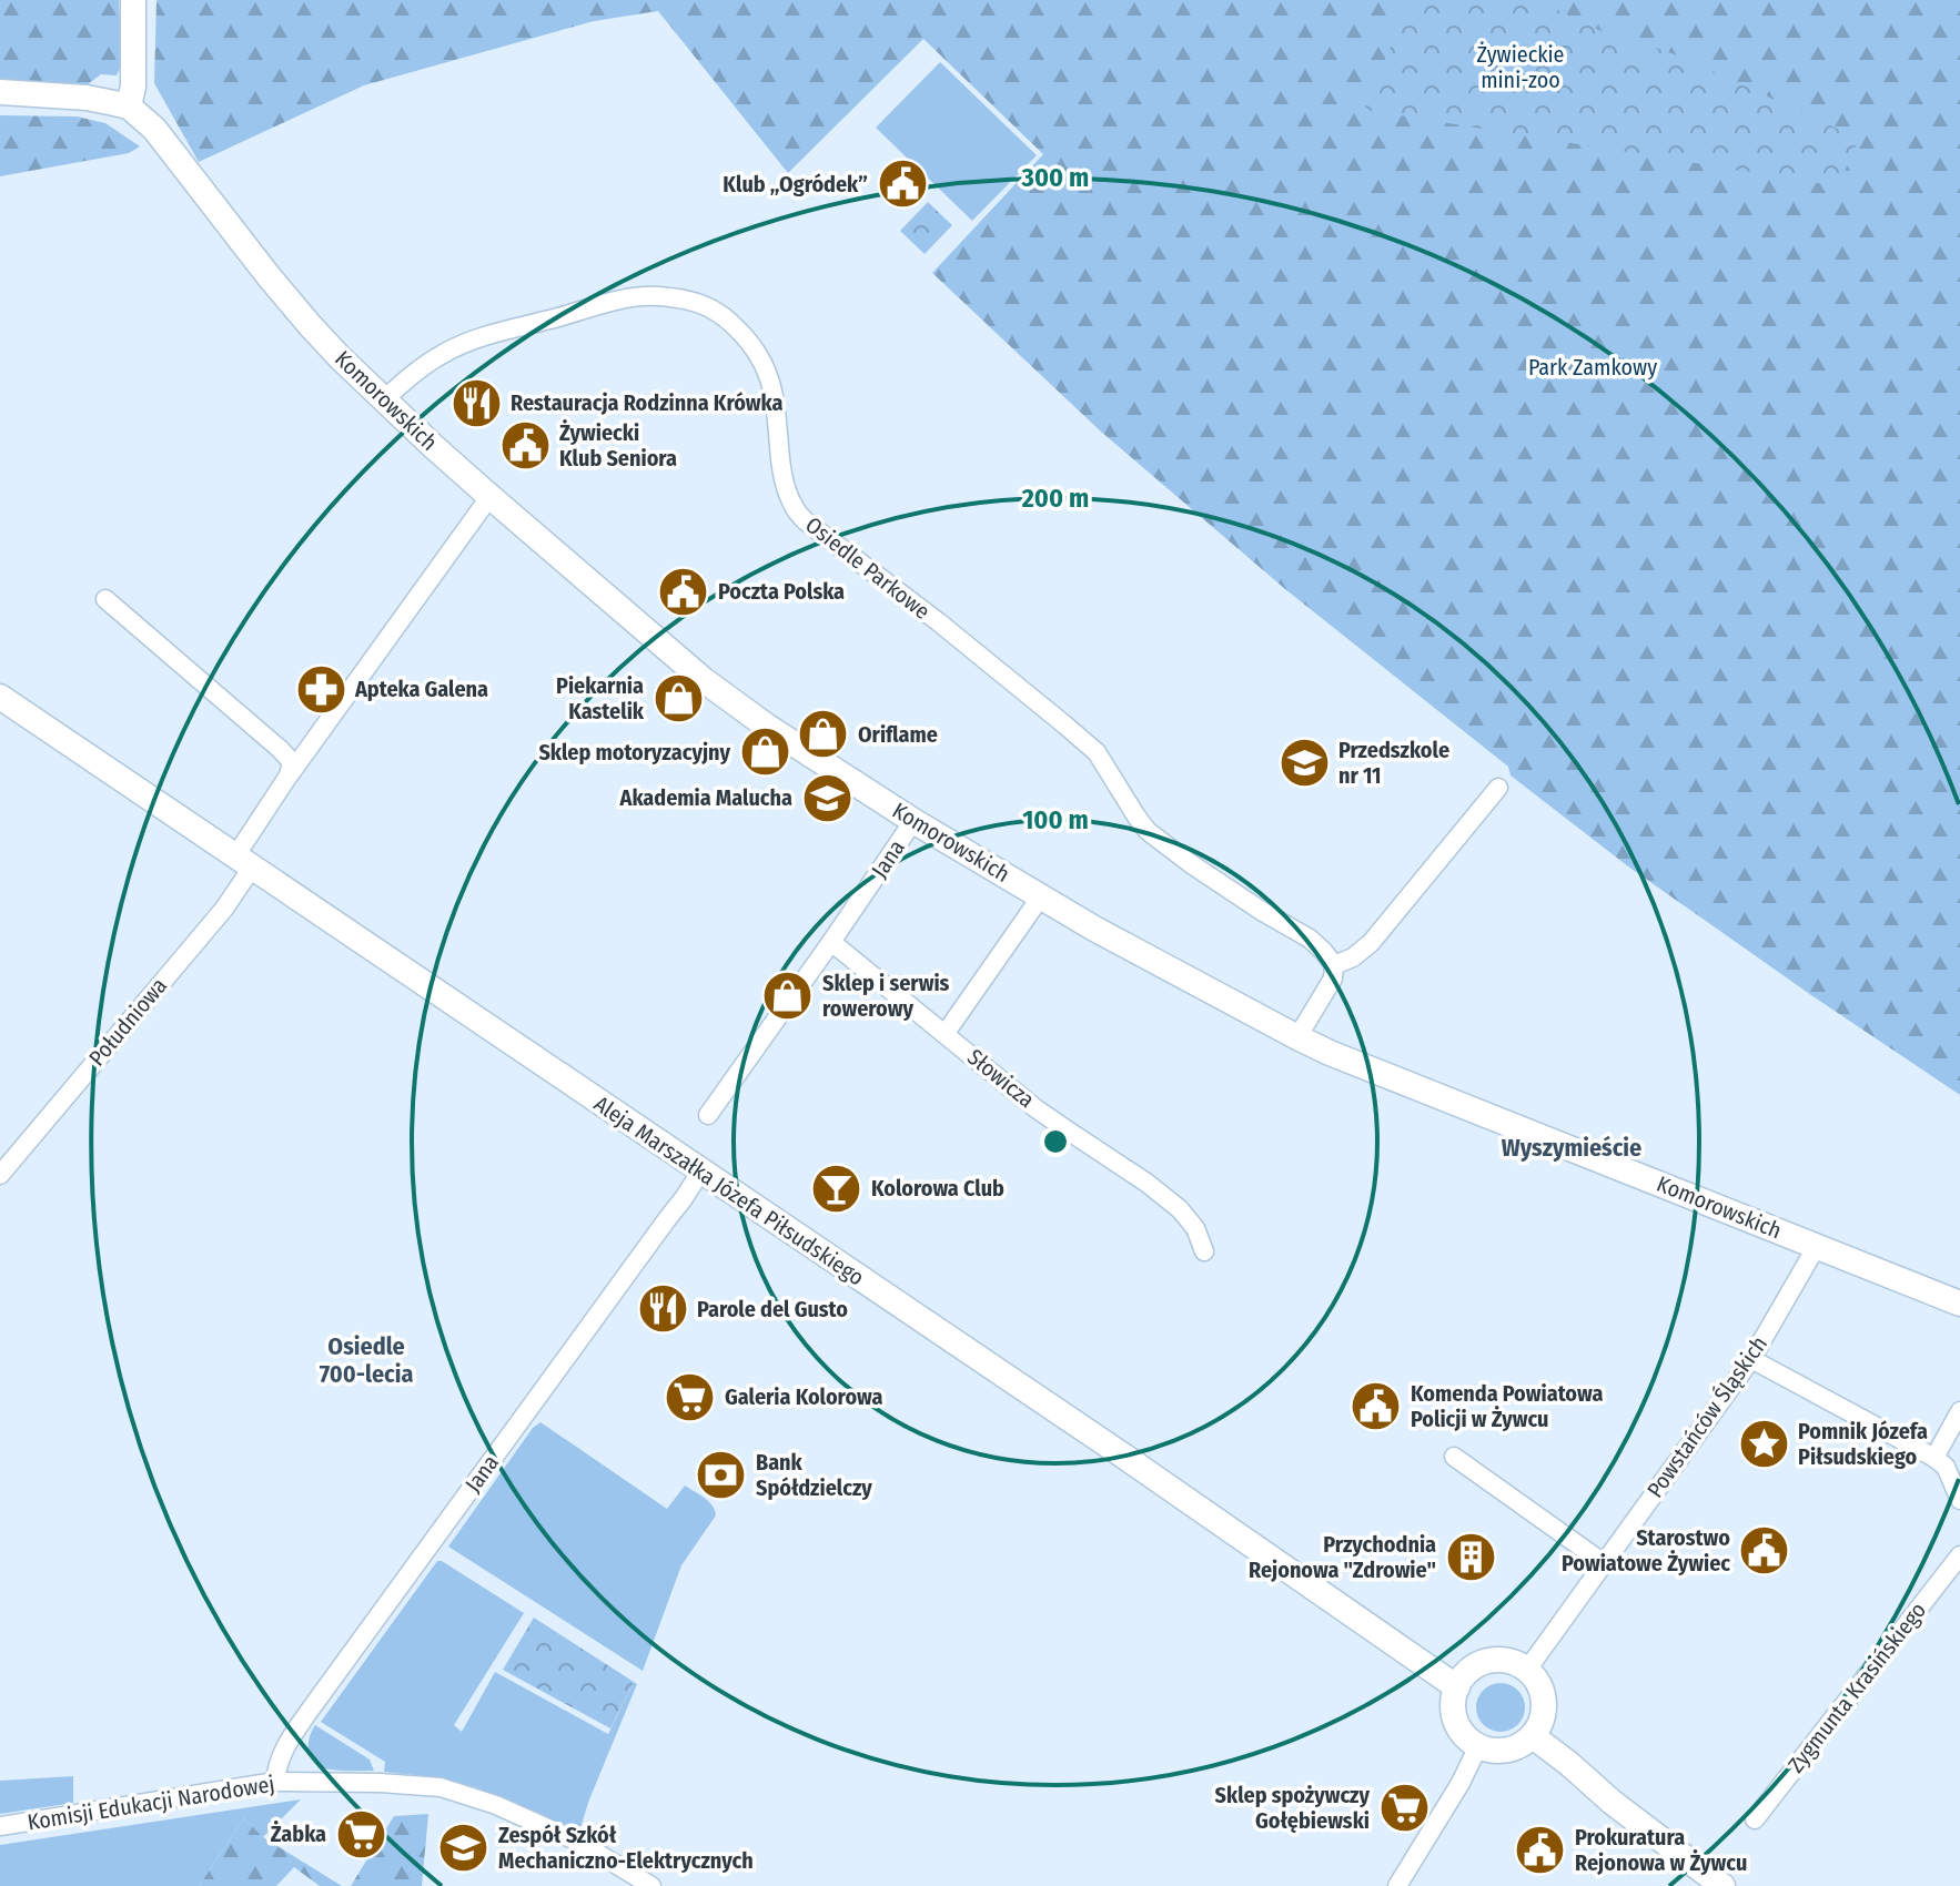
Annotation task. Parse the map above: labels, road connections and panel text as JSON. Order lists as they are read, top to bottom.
{
  "streets": {
    "street": [
      "Komorowskich",
      "Osiedle Parkowe",
      "Jana",
      "Południowa",
      "Słowicza",
      "Aleja Marszałka Józefa Piłsudskiego",
      "Powstańców Śląskich",
      "Zygmunta Krasińskiego",
      "Komisji Edukacji Narodowej"
    ]
  },
  "crossings": [
    ["Komorowskich", "Osiedle Parkowe"],
    ["Komorowskich", "Jana"],
    ["Komorowskich", "Południowa"],
    ["Komorowskich", "Powstańców Śląskich"],
    ["Jana", "Słowicza"],
    ["Jana", "Aleja Marszałka Józefa Piłsudskiego"],
    ["Jana", "Komisji Edukacji Narodowej"],
    ["Południowa", "Aleja Marszałka Józefa Piłsudskiego"],
    ["Aleja Marszałka Józefa Piłsudskiego", "Powstańców Śląskich"]
  ],
  "districts": ["Wyszymieście", "Osiedle 700-lecia"],
  "parks": ["Żywieckie mini-zoo", "Park Zamkowy"],
  "places": {
    "public building": [
      "Klub „Ogródek”",
      "Żywiecki Klub Seniora",
      "Poczta Polska",
      "Komenda Powiatowa Policji w Żywcu",
      "Starostwo Powiatowe Żywiec",
      "Prokuratura Rejonowa w Żywcu"
    ],
    "restaurant": ["Restauracja Rodzinna Krówka", "Parole del Gusto"],
    "pharmacy": ["Apteka Galena"],
    "shop": [
      "Piekarnia Kastelik",
      "Oriflame",
      "Sklep motoryzacyjny",
      "Sklep i serwis rowerowy"
    ],
    "school or university": ["Przedszkole nr 11", "Akademia Malucha", "Zespół Szkół Mechaniczno-Elektrycznych"],
    "bar": ["Kolorowa Club"],
    "supermarket": ["Galeria Kolorowa", "Sklep spożywczy Gołębiewski", "Żabka"],
    "place": ["Pomnik Józefa Piłsudskiego"],
    "bank": ["Bank Spółdzielczy"],
    "building": ["Przychodnia Rejonowa \"Zdrowie\""]
  },
  "rings": ["300 m", "200 m", "100 m"]
}
